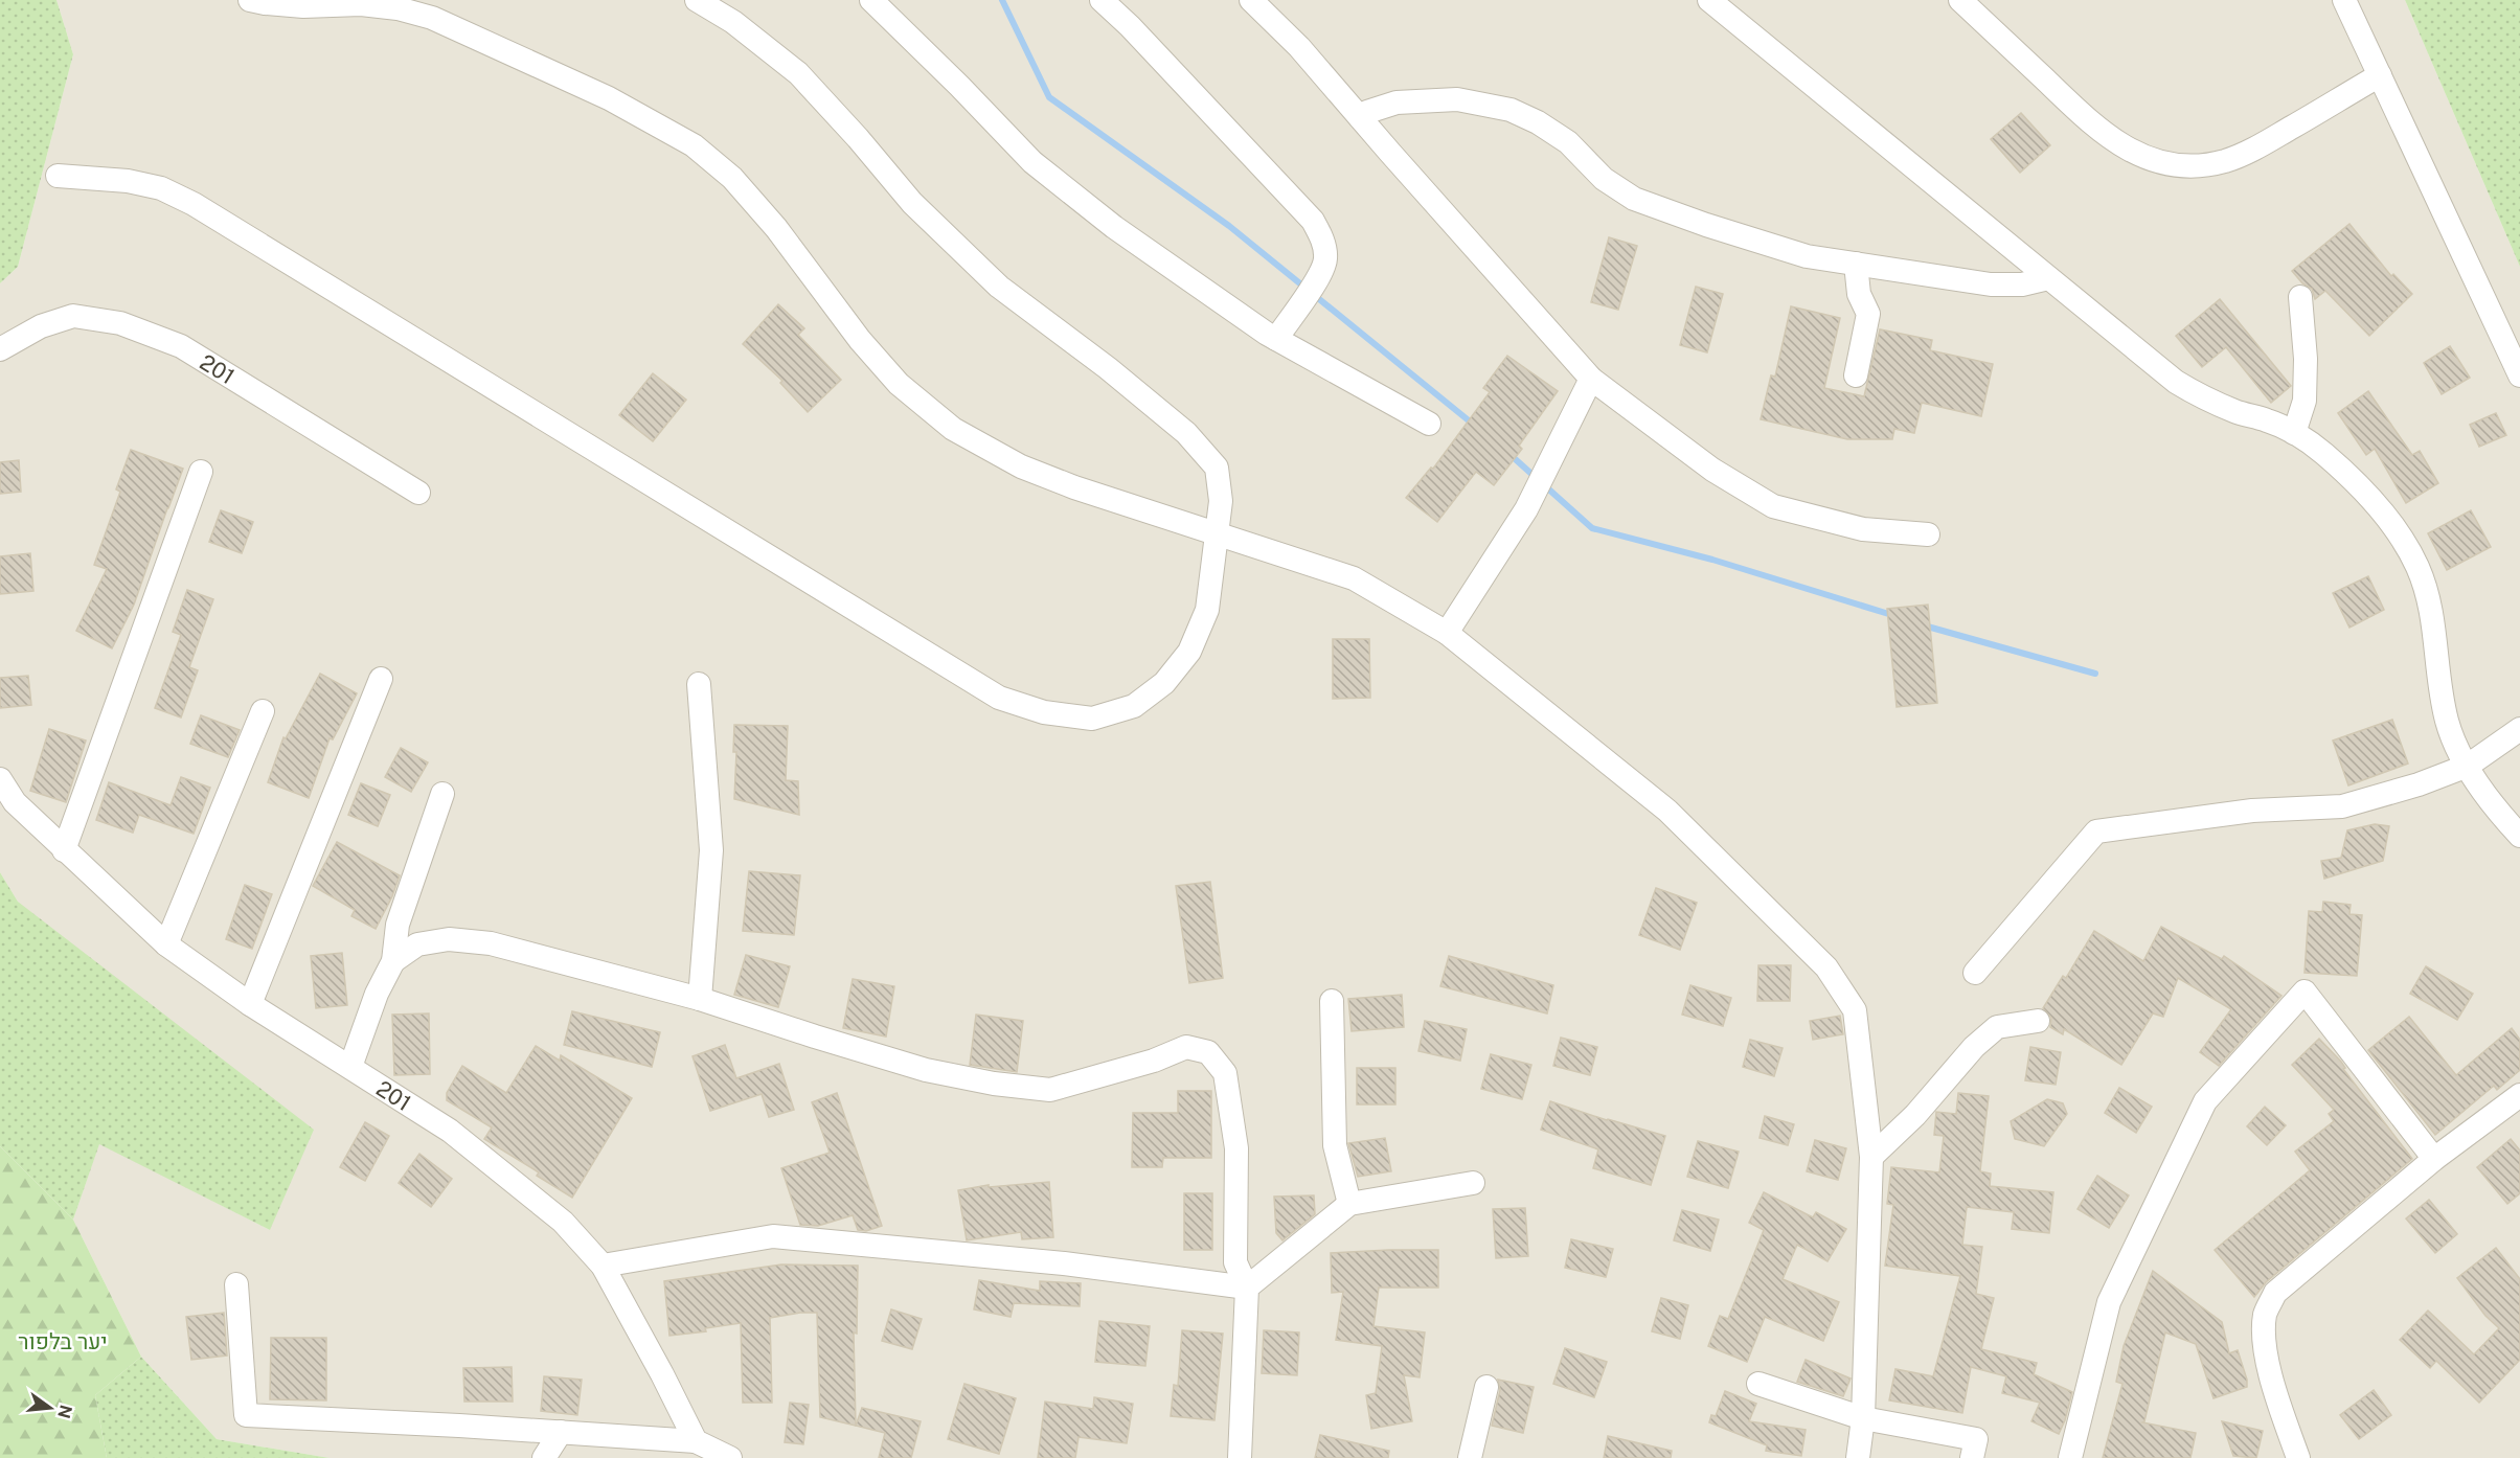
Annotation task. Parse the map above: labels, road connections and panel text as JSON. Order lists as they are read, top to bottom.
{
  "streets": {
    "street": ["201"]
  },
  "parks": ["יער בלפור"],
  "north": "right"
}
